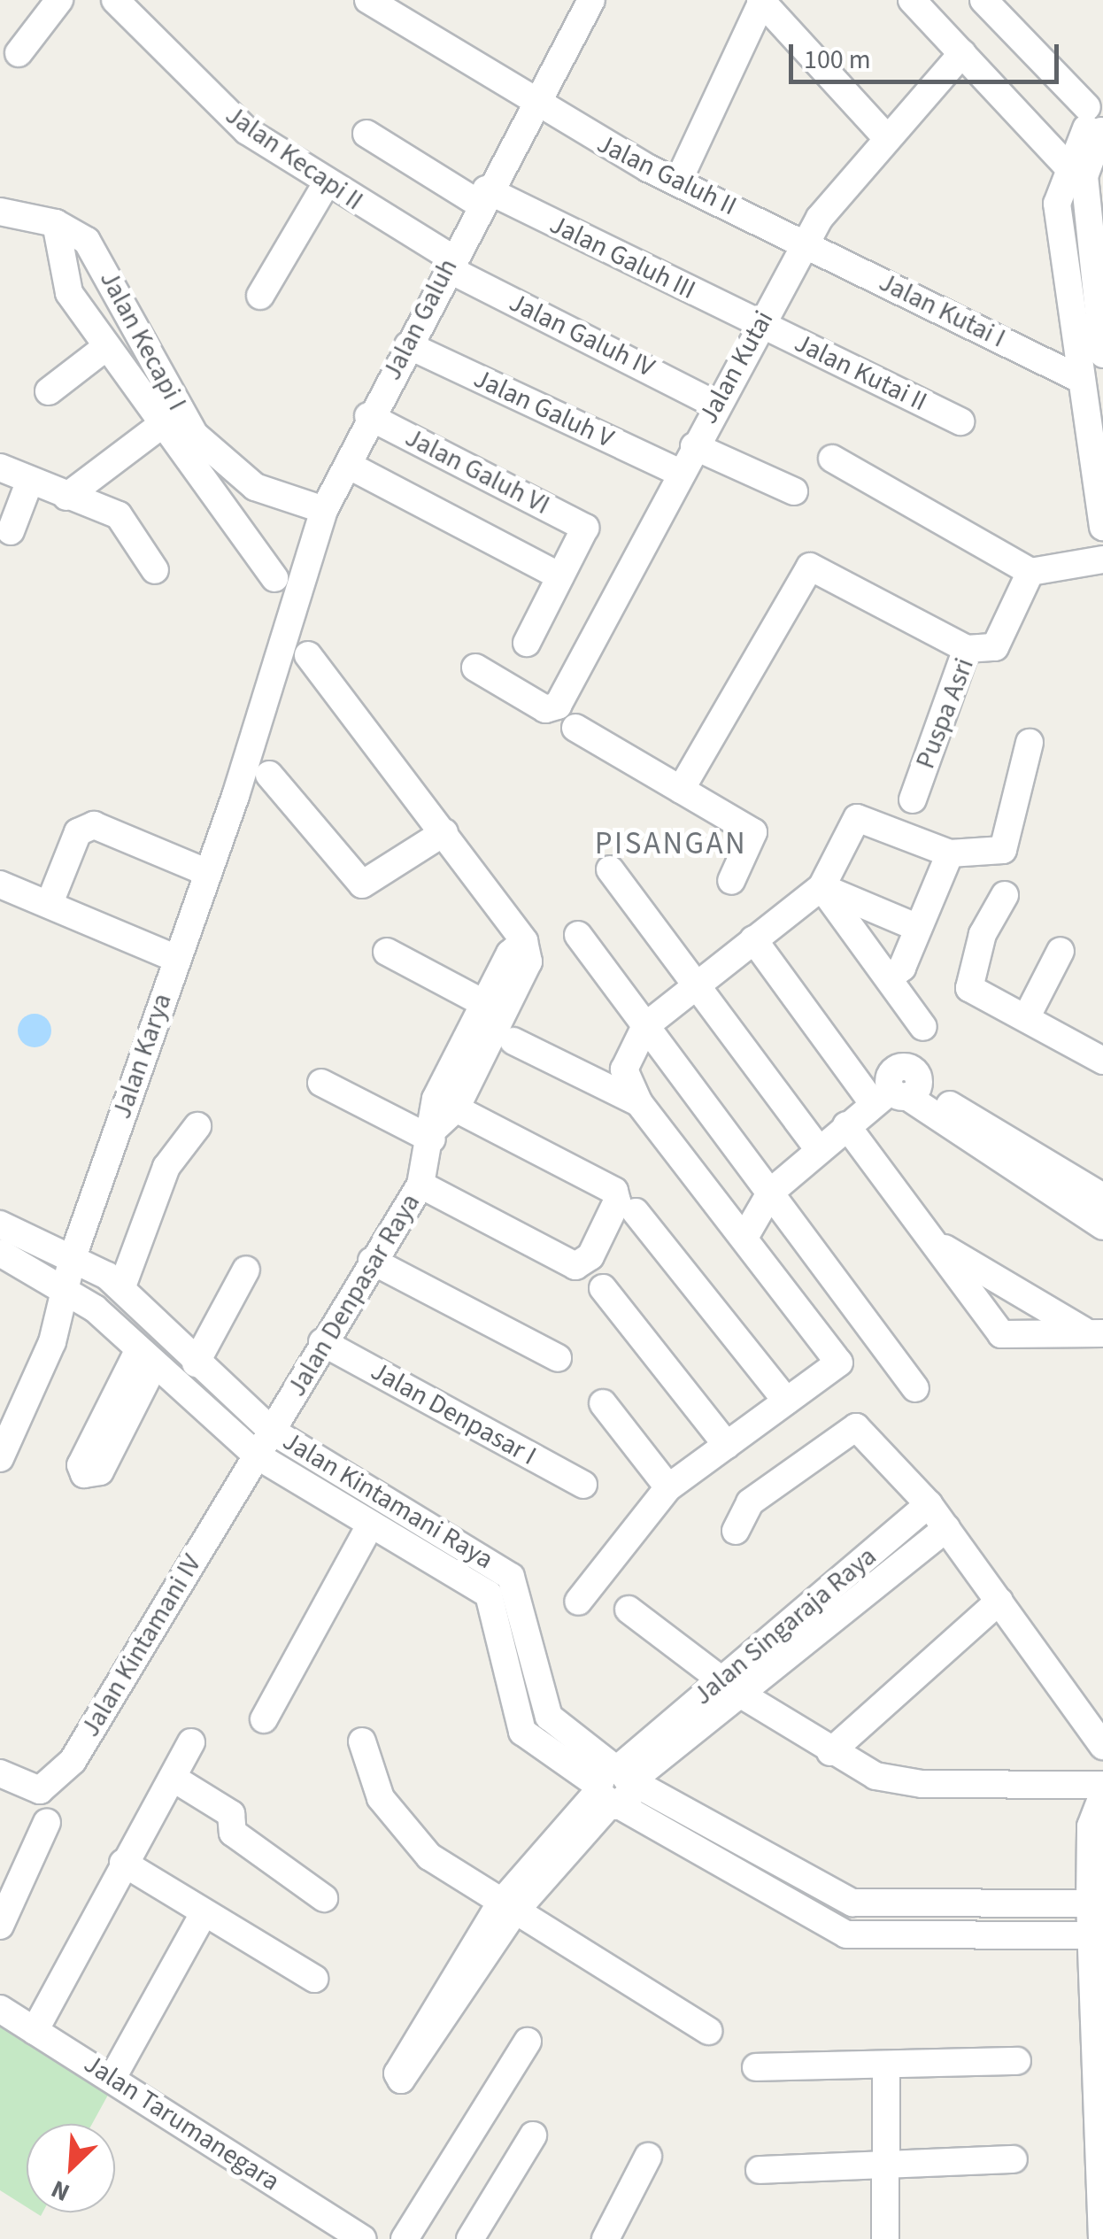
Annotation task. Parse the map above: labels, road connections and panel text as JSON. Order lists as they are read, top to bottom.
{
  "streets": {
    "street": [
      "Jalan Kecapi II",
      "Jalan Galuh II",
      "Jalan Galuh III",
      "Jalan Kutai I",
      "Jalan Galuh",
      "Jalan Galuh IV",
      "Jalan Kecapi I",
      "Jalan Kutai",
      "Jalan Kutai II",
      "Jalan Galuh V",
      "Jalan Galuh VI",
      "Puspa Asri",
      "Jalan Karya",
      "Jalan Denpasar Raya",
      "Jalan Denpasar I",
      "Jalan Kintamani Raya",
      "Jalan Singaraja Raya",
      "Jalan Kintamani IV",
      "Jalan Tarumanegara"
    ]
  },
  "crossings": [
    ["Jalan Kecapi II", "Jalan Galuh"],
    ["Jalan Kecapi II", "Jalan Galuh IV"],
    ["Jalan Galuh II", "Jalan Kutai I"],
    ["Jalan Galuh II", "Jalan Galuh"],
    ["Jalan Galuh II", "Jalan Kutai"],
    ["Jalan Galuh III", "Jalan Galuh"],
    ["Jalan Galuh III", "Jalan Kutai"],
    ["Jalan Galuh III", "Jalan Kutai II"],
    ["Jalan Kutai I", "Jalan Kutai"],
    ["Jalan Galuh", "Jalan Galuh IV"],
    ["Jalan Galuh", "Jalan Kecapi I"],
    ["Jalan Galuh", "Jalan Galuh V"],
    ["Jalan Galuh", "Jalan Galuh VI"],
    ["Jalan Galuh", "Jalan Karya"],
    ["Jalan Galuh IV", "Jalan Kutai"],
    ["Jalan Kutai", "Jalan Kutai II"],
    ["Jalan Kutai", "Jalan Galuh V"],
    ["Jalan Karya", "Jalan Kintamani Raya"],
    ["Jalan Denpasar Raya", "Jalan Denpasar I"],
    ["Jalan Denpasar Raya", "Jalan Kintamani Raya"],
    ["Jalan Denpasar Raya", "Jalan Kintamani IV"],
    ["Jalan Kintamani Raya", "Jalan Singaraja Raya"],
    ["Jalan Kintamani Raya", "Jalan Kintamani IV"]
  ],
  "districts": ["PISANGAN"],
  "scale_bar": "100 m",
  "north": "bottom left"
}
